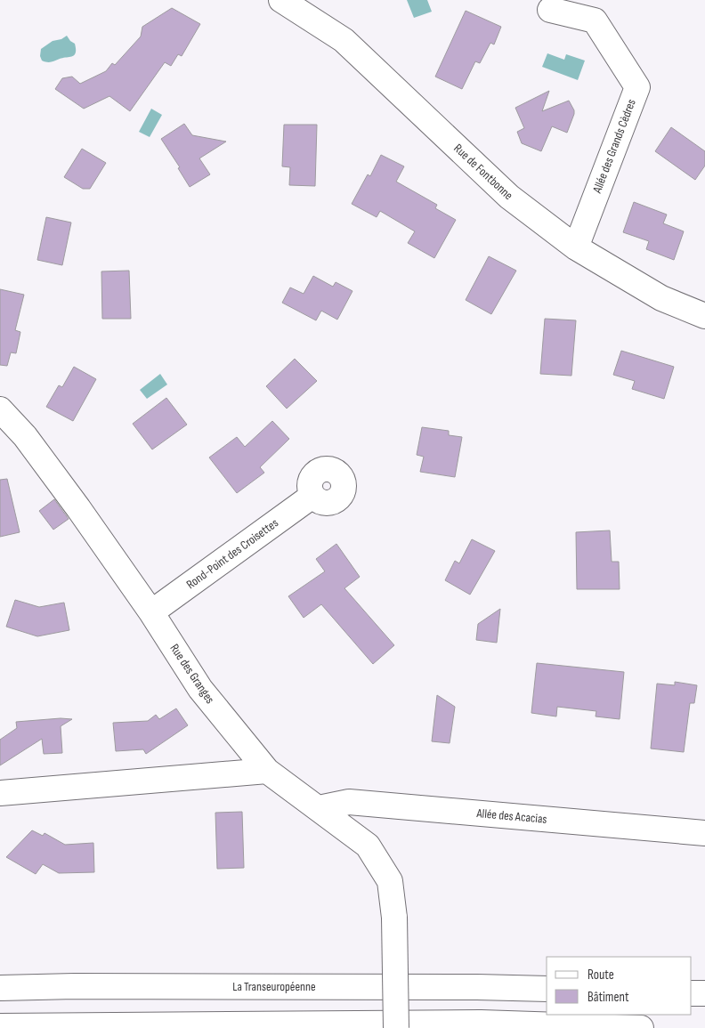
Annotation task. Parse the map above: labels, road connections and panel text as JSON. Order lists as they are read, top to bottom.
{
  "streets": {
    "main road": [
      "Allée des Grands Cèdres",
      "Rue de Fontbonne",
      "Rond-Point des Croisettes",
      "Rue des Granges",
      "Allée des Acacias",
      "La Transeuropéenne"
    ]
  },
  "crossings": [
    ["Allée des Grands Cèdres", "Rue de Fontbonne"],
    ["Rond-Point des Croisettes", "Rue des Granges"],
    ["Rue des Granges", "Allée des Acacias"]
  ],
  "legend": ["Route", "Bâtiment"]
}
